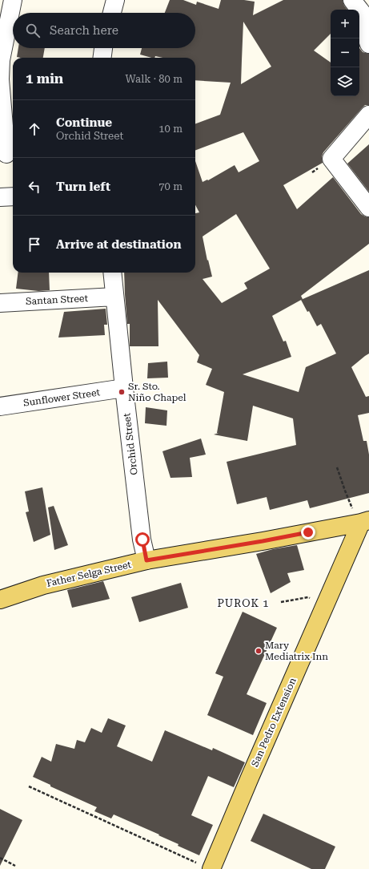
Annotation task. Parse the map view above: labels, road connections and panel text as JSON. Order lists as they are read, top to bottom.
{
  "streets": {
    "main road": ["Father Selga Street", "San Pedro Extension"],
    "street": ["Santan Street", "Sunflower Street", "Orchid Street"]
  },
  "crossings": [
    ["Santan Street", "Orchid Street"],
    ["Sunflower Street", "Orchid Street"],
    ["Orchid Street", "Father Selga Street"],
    ["Father Selga Street", "San Pedro Extension"]
  ],
  "districts": ["PUROK 1"],
  "places": ["Sr. Sto. Niño Chapel", "Mary Mediatrix Inn"],
  "page": {
    "map_buttons": ["+", "−"],
    "search": "Search here",
    "heading": ["1 min", "Walk · 80 m"],
    "list": [
      ["Continue", "Orchid Street", "10 m"],
      ["Turn left", "70 m"],
      "Arrive at destination"
    ]
  }
}
